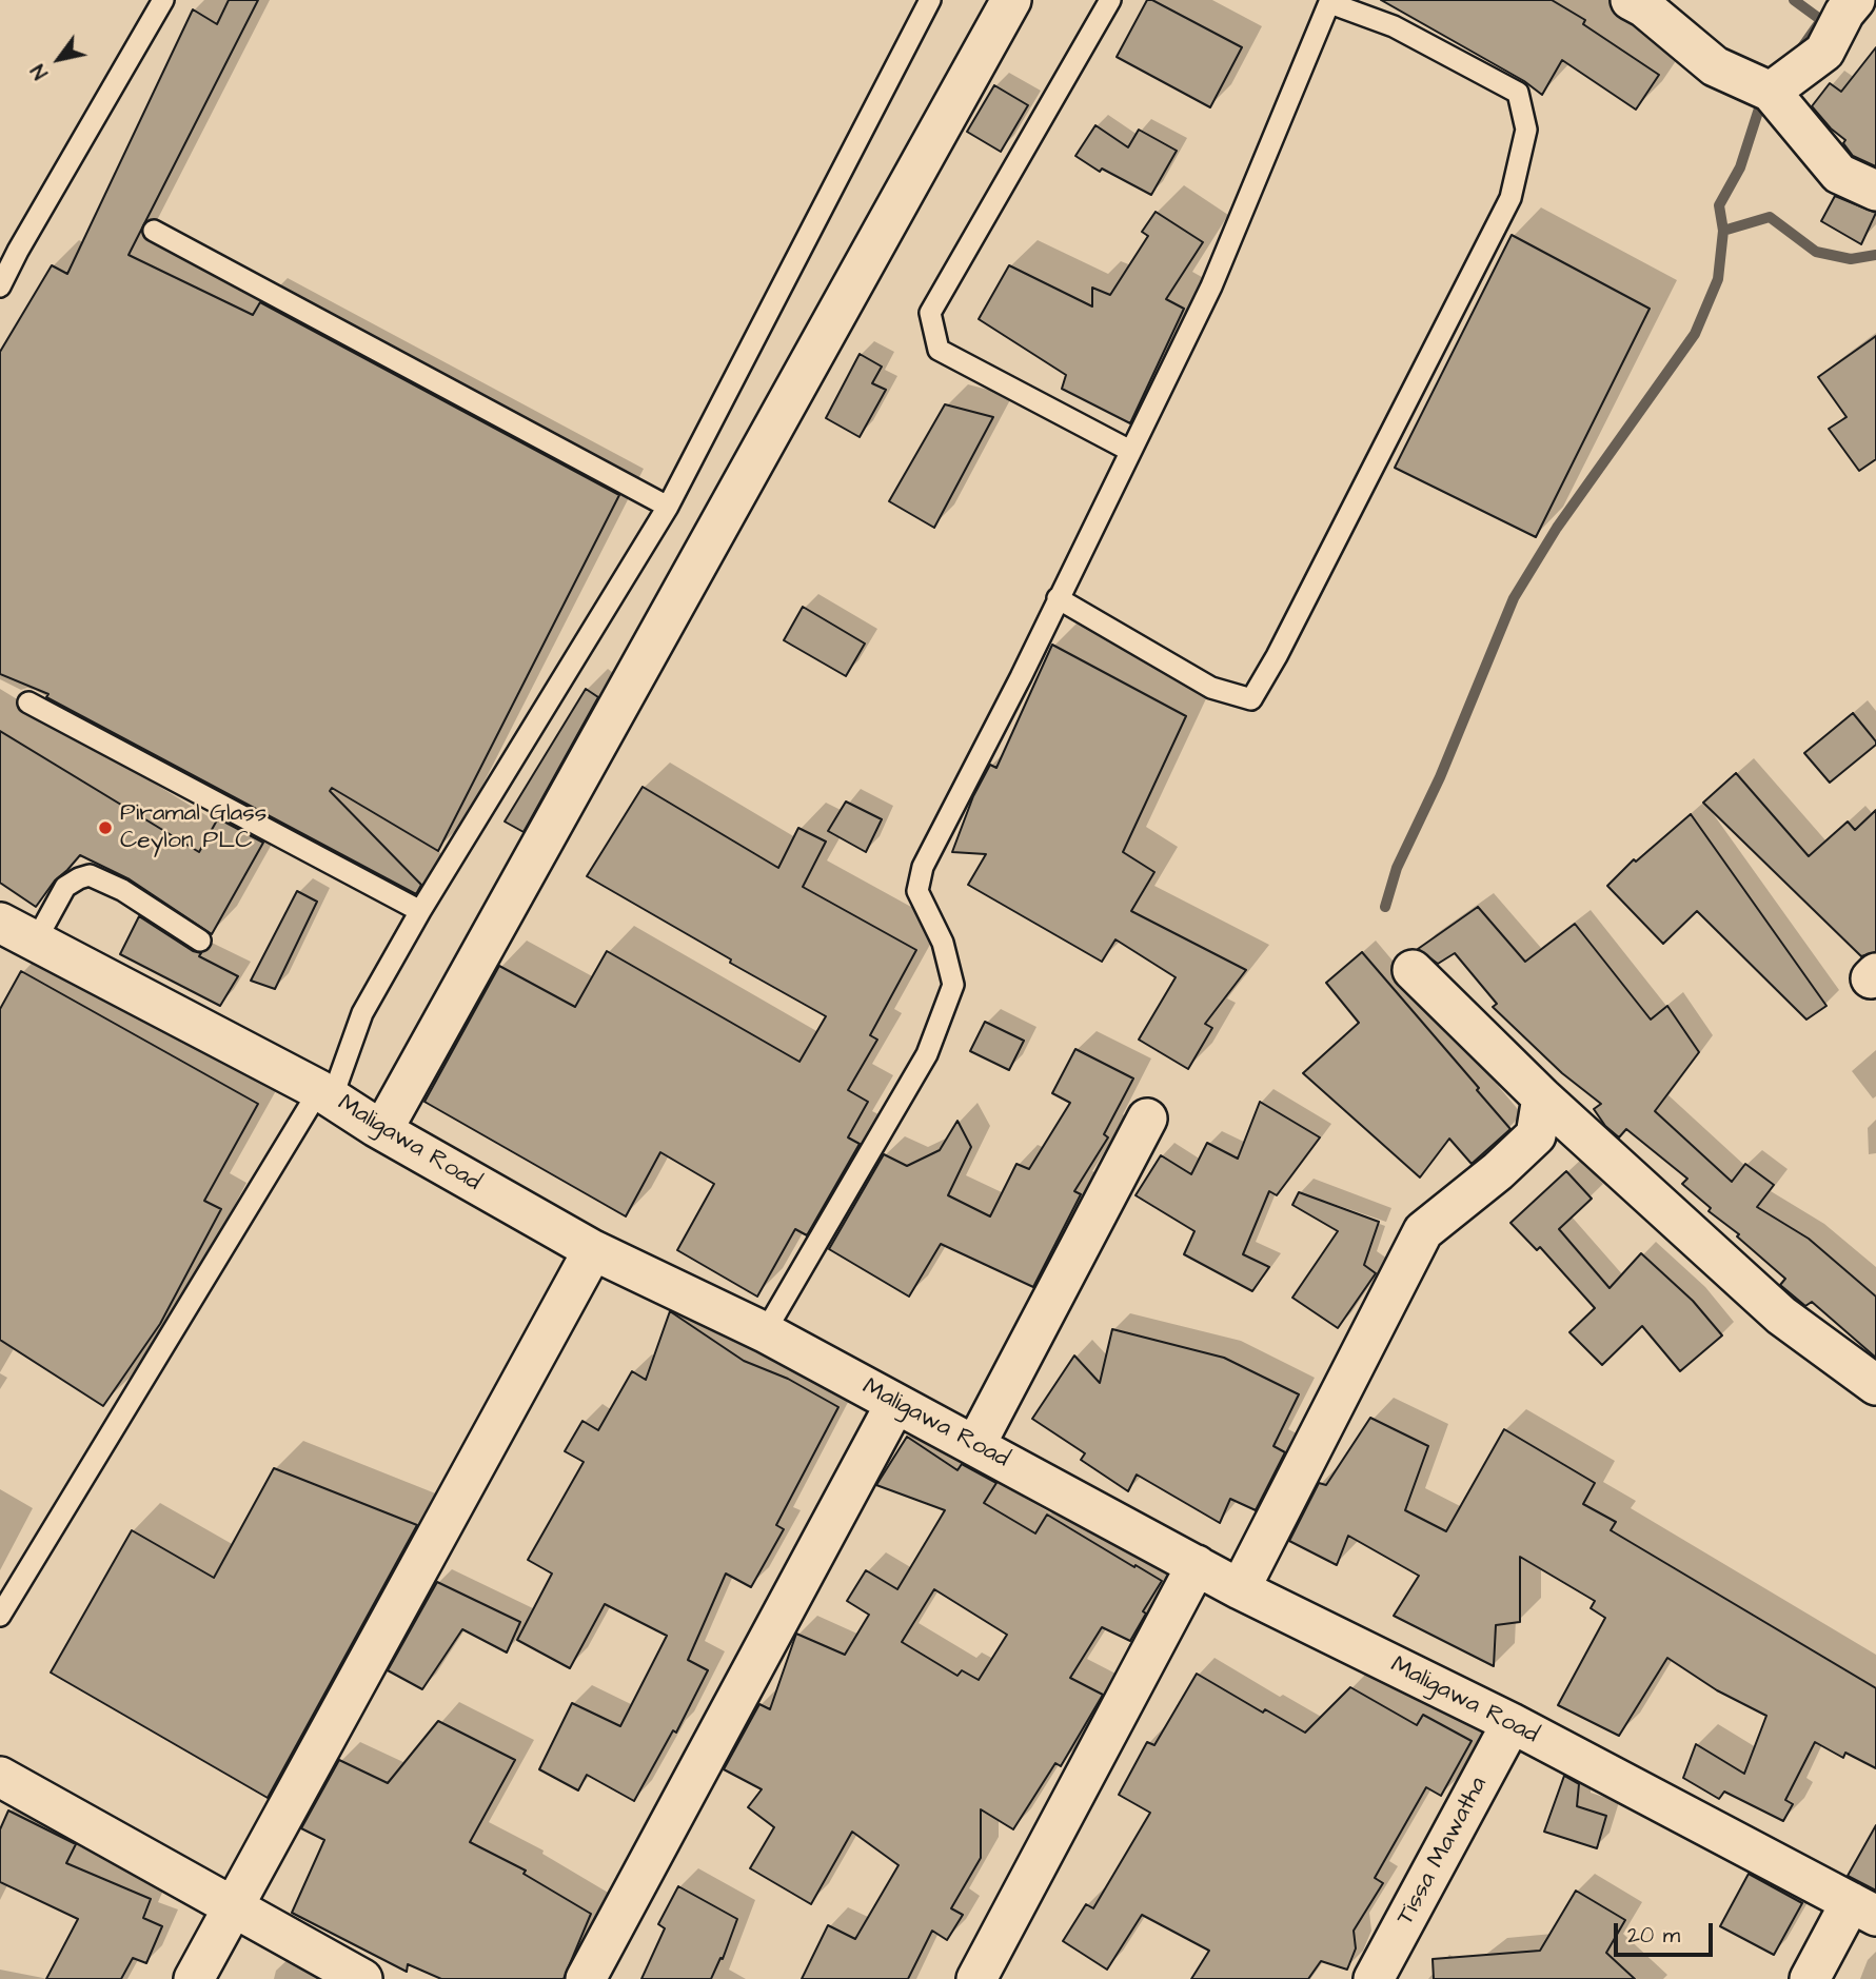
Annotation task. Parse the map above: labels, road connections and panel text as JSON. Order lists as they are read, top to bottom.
{
  "streets": {
    "street": ["Maligawa Road", "Tissa Mawatha"]
  },
  "crossings": [
    ["Maligawa Road", "Tissa Mawatha"]
  ],
  "places": ["Piramal Glass Ceylon PLC"],
  "scale_bar": "20 m",
  "north": "bottom left"
}
